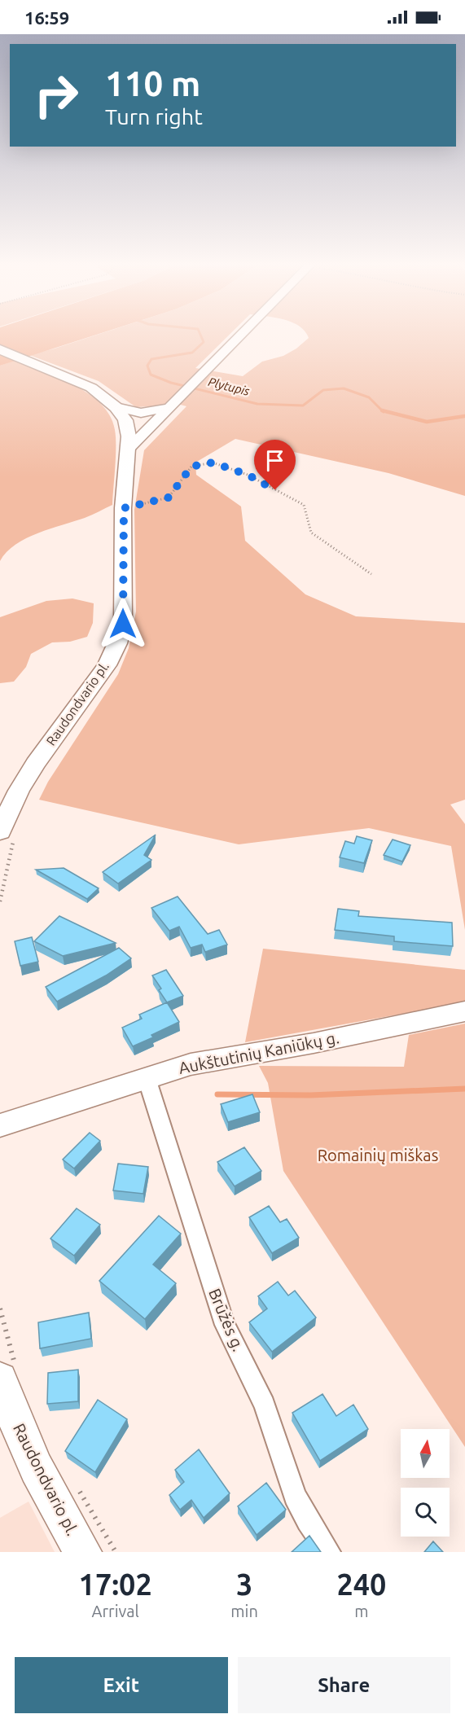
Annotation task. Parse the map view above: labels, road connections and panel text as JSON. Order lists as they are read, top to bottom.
{
  "streets": {
    "main road": ["Raudondvario pl.", "Aukštutinių Kaniūkų g."],
    "street": ["Brūžės g."]
  },
  "crossings": [
    ["Aukštutinių Kaniūkų g.", "Brūžės g."]
  ],
  "water": ["Plytupis"],
  "parks": ["Romainių miškas"],
  "north": "top",
  "page": {
    "status": "16:59",
    "turn": ["110 m", "Turn right"],
    "eta": [
      "17:02",
      "Arrival",
      "3",
      "min",
      "240",
      "m"
    ],
    "buttons": ["Exit", "Share"]
  }
}
